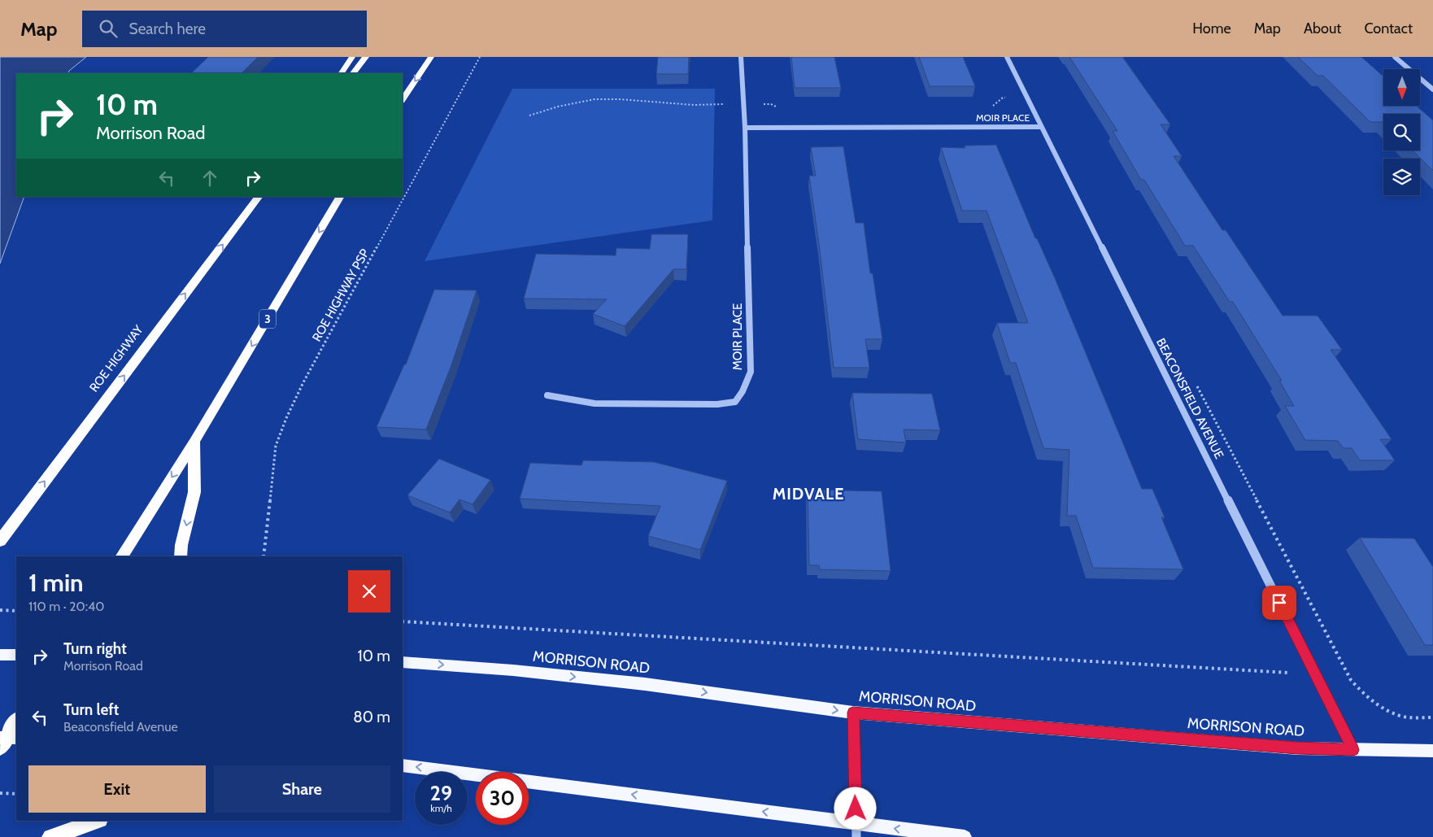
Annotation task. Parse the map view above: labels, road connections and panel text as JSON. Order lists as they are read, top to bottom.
{
  "streets": {
    "highway": ["3", "ROE HIGHWAY"],
    "main road": ["MORRISON ROAD"],
    "street": ["MOIR PLACE", "BEACONSFIELD AVENUE"],
    "path": ["ROE HIGHWAY PSP"]
  },
  "crossings": [
    ["MOIR PLACE", "BEACONSFIELD AVENUE"],
    ["BEACONSFIELD AVENUE", "MORRISON ROAD"]
  ],
  "one_way": ["MORRISON ROAD"],
  "districts": ["MIDVALE"],
  "north": "bottom",
  "page": {
    "header": "Map",
    "search": "Search here",
    "nav": [
      "Home",
      "Map",
      "About",
      "Contact"
    ],
    "turn": ["10 m", "Morrison Road"],
    "heading": ["1 min", "110 m · 20:40"],
    "list": [
      {
        "name": "Turn right",
        "note": "Morrison Road",
        "value": "10 m"
      },
      {
        "name": "Turn left",
        "note": "Beaconsfield Avenue",
        "value": "80 m"
      }
    ],
    "buttons": ["Exit", "Share"],
    "speed": "29 km/h",
    "limit": "30"
  }
}
